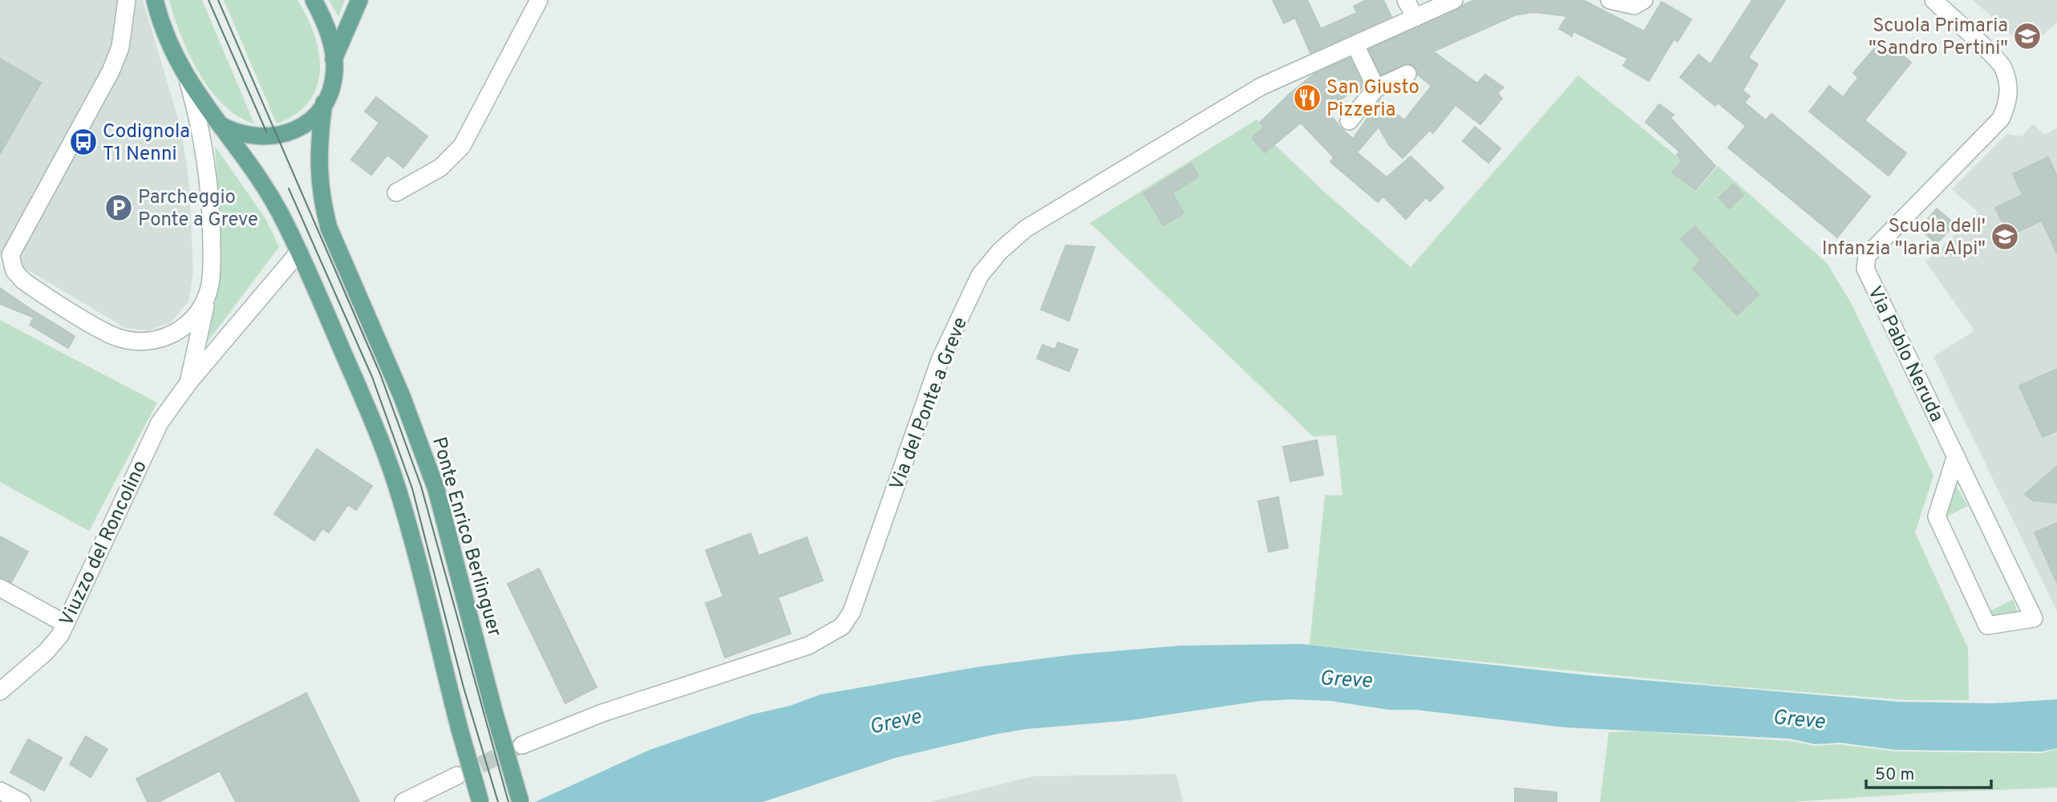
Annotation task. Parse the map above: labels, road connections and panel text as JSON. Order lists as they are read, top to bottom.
{
  "streets": {
    "main road": ["Ponte Enrico Berlinguer"],
    "street": ["Via Pablo Neruda", "Via del Ponte a Greve", "Viuzzo del Roncolino"]
  },
  "water": ["Greve"],
  "places": {
    "school or university": ["Scuola Primaria \"Sandro Pertini\"", "Scuola dell' Infanzia \"Iaria Alpi\""],
    "restaurant": ["San Giusto Pizzeria"],
    "bus stop": ["Codignola T1 Nenni"],
    "parking": ["Parcheggio Ponte a Greve"]
  },
  "scale_bar": "50 m"
}
